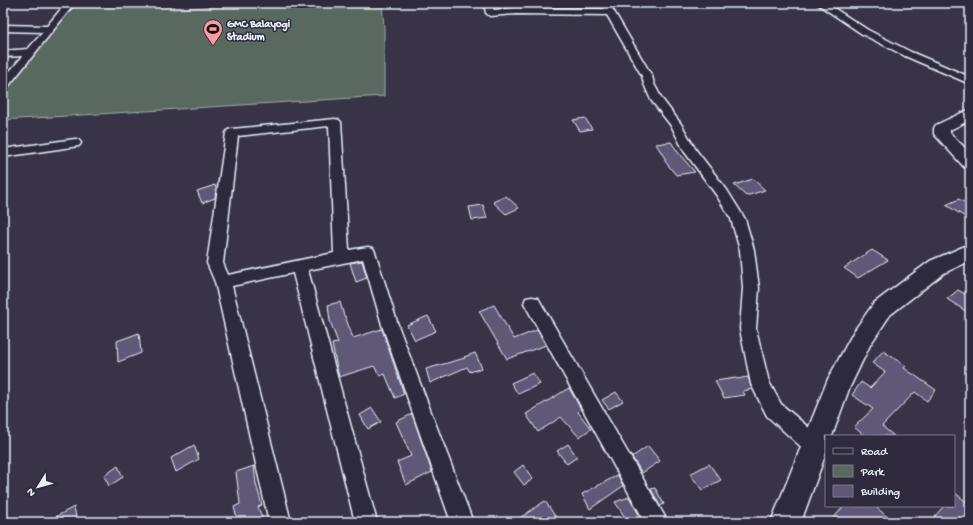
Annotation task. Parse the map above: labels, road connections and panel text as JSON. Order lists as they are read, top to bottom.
{
  "places": {
    "sports": ["GMC Balayogi Stadium"]
  },
  "legend": ["Road", "Park", "Building"],
  "north": "bottom left"
}
